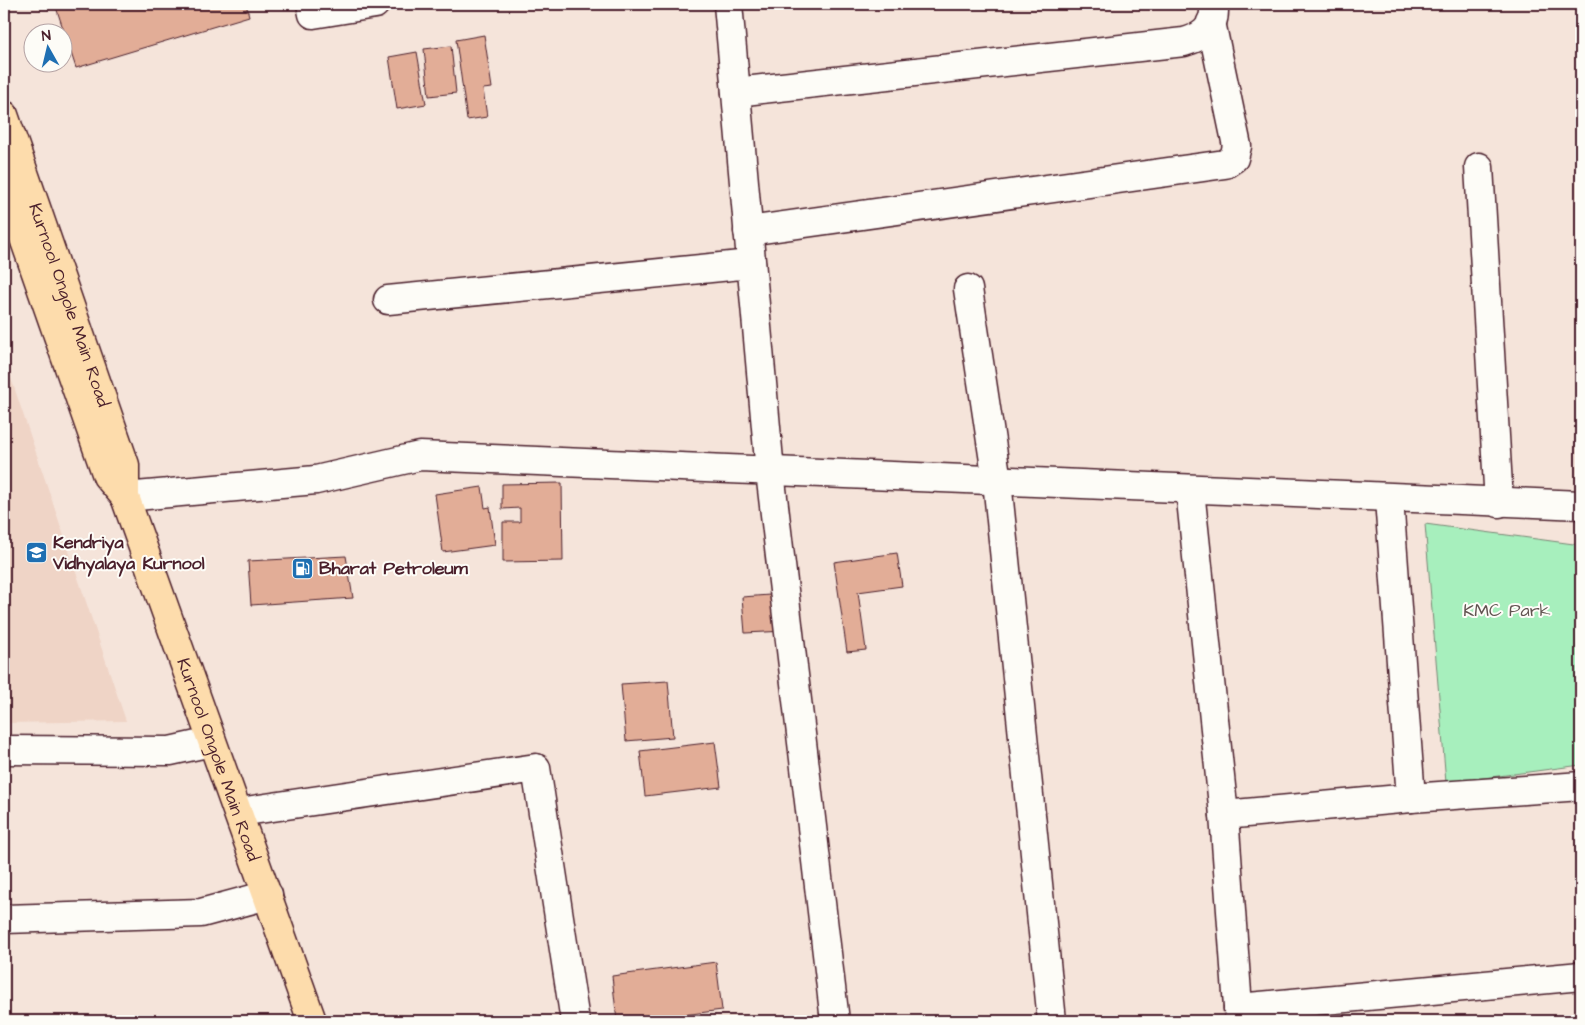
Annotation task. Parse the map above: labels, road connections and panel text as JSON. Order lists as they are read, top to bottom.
{
  "streets": {
    "main road": ["Kurnool Ongole Main Road"]
  },
  "parks": ["KMC Park"],
  "places": {
    "school or university": ["Kendriya Vidhyalaya Kurnool"],
    "fuel station": ["Bharat Petroleum"]
  },
  "north": "top"
}
